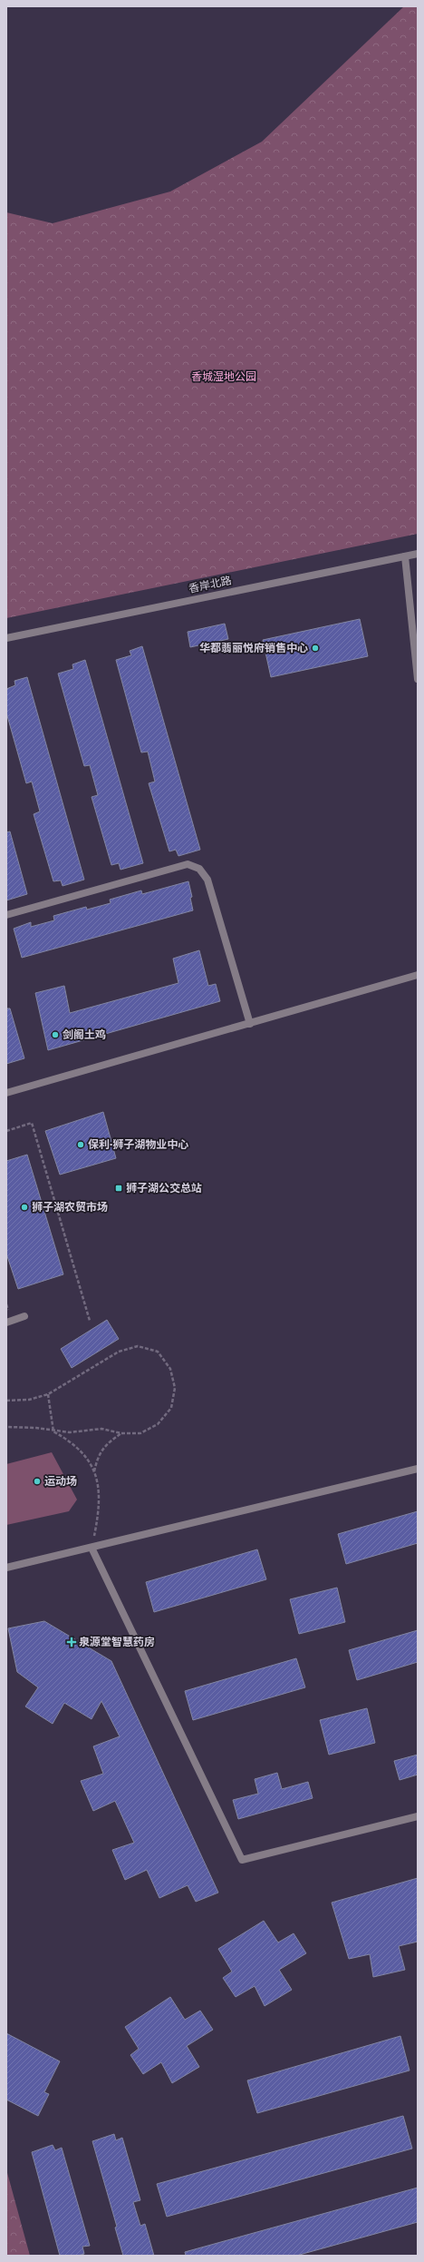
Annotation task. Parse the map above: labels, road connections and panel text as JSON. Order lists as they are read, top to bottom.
{
  "streets": {
    "street": ["香岸北路"]
  },
  "parks": ["香城湿地公园"],
  "places": {
    "other": [
      "华都翡丽悦府销售中心",
      "剑阁土鸡",
      "保利·狮子湖物业中心",
      "狮子湖农贸市场",
      "运动场"
    ],
    "transit": ["狮子湖公交总站"],
    "health": ["泉源堂智慧药房"]
  }
}
